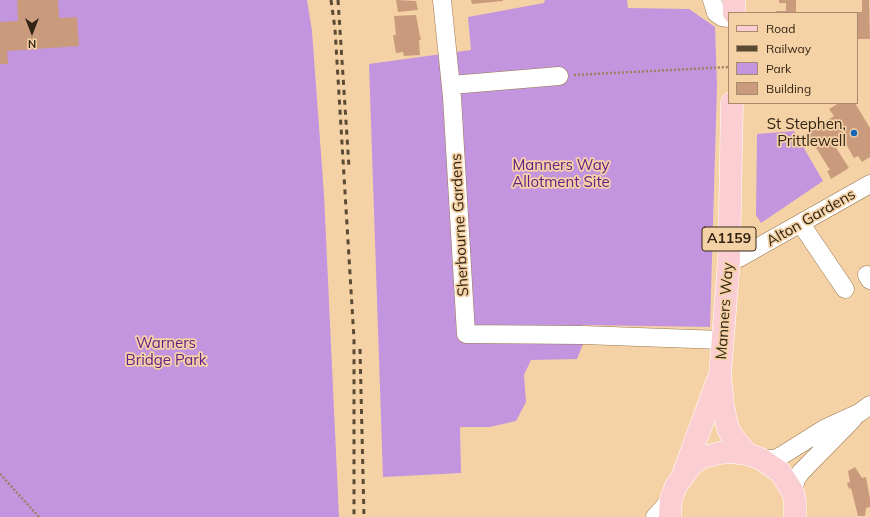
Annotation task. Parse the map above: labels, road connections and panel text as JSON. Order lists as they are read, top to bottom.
{
  "streets": {
    "main road": ["A1159", "Manners Way"],
    "street": ["Alton Gardens", "Sherbourne Gardens"]
  },
  "crossings": [
    ["Alton Gardens", "Manners Way"],
    ["Sherbourne Gardens", "Manners Way"],
    ["A1159", "Manners Way"]
  ],
  "parks": ["Manners Way Allotment Site", "Warners Bridge Park"],
  "places": ["St Stephen, Prittlewell"],
  "legend": [
    "Road",
    "Railway",
    "Park",
    "Building"
  ],
  "north": "bottom"
}
